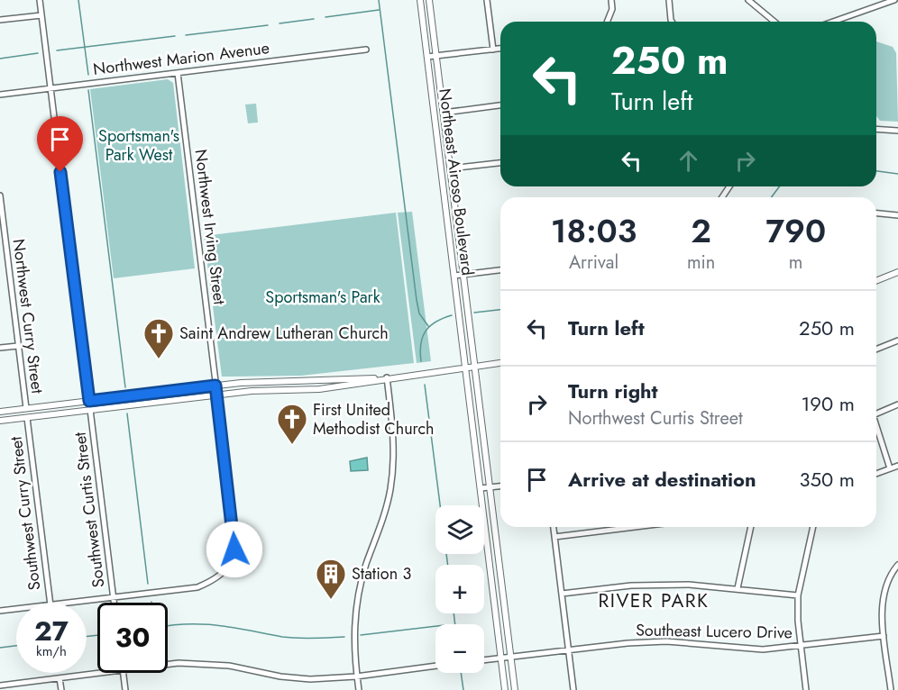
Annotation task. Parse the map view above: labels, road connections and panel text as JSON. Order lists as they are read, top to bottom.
{
  "streets": {
    "main road": ["Northeast Airoso Boulevard"],
    "street": [
      "Northwest Marion Avenue",
      "Northwest Irving Street",
      "Northwest Curry Street",
      "Southwest Curtis Street",
      "Southwest Curry Street",
      "Southeast Lucero Drive"
    ]
  },
  "crossings": [
    ["Northwest Marion Avenue", "Northwest Irving Street"],
    ["Northwest Marion Avenue", "Southwest Curtis Street"],
    ["Northeast Airoso Boulevard", "Southeast Lucero Drive"],
    ["Northwest Irving Street", "Southwest Curtis Street"]
  ],
  "districts": ["RIVER PARK"],
  "parks": ["Sportsman's Park West", "Sportsman's Park"],
  "places": {
    "church": ["Saint Andrew Lutheran Church", "First United Methodist Church"],
    "building": ["Station 3"]
  },
  "page": {
    "turn": ["250 m", "Turn left"],
    "eta": [
      "18:03",
      "Arrival",
      "2",
      "min",
      "790",
      "m"
    ],
    "list": [
      {
        "name": "Turn left",
        "value": "250 m"
      },
      {
        "name": "Turn right",
        "note": "Northwest Curtis Street",
        "value": "190 m"
      },
      {
        "name": "Arrive at destination",
        "value": "350 m"
      }
    ],
    "map_buttons": ["+", "−"],
    "speed": "27 km/h",
    "limit": "30"
  }
}
